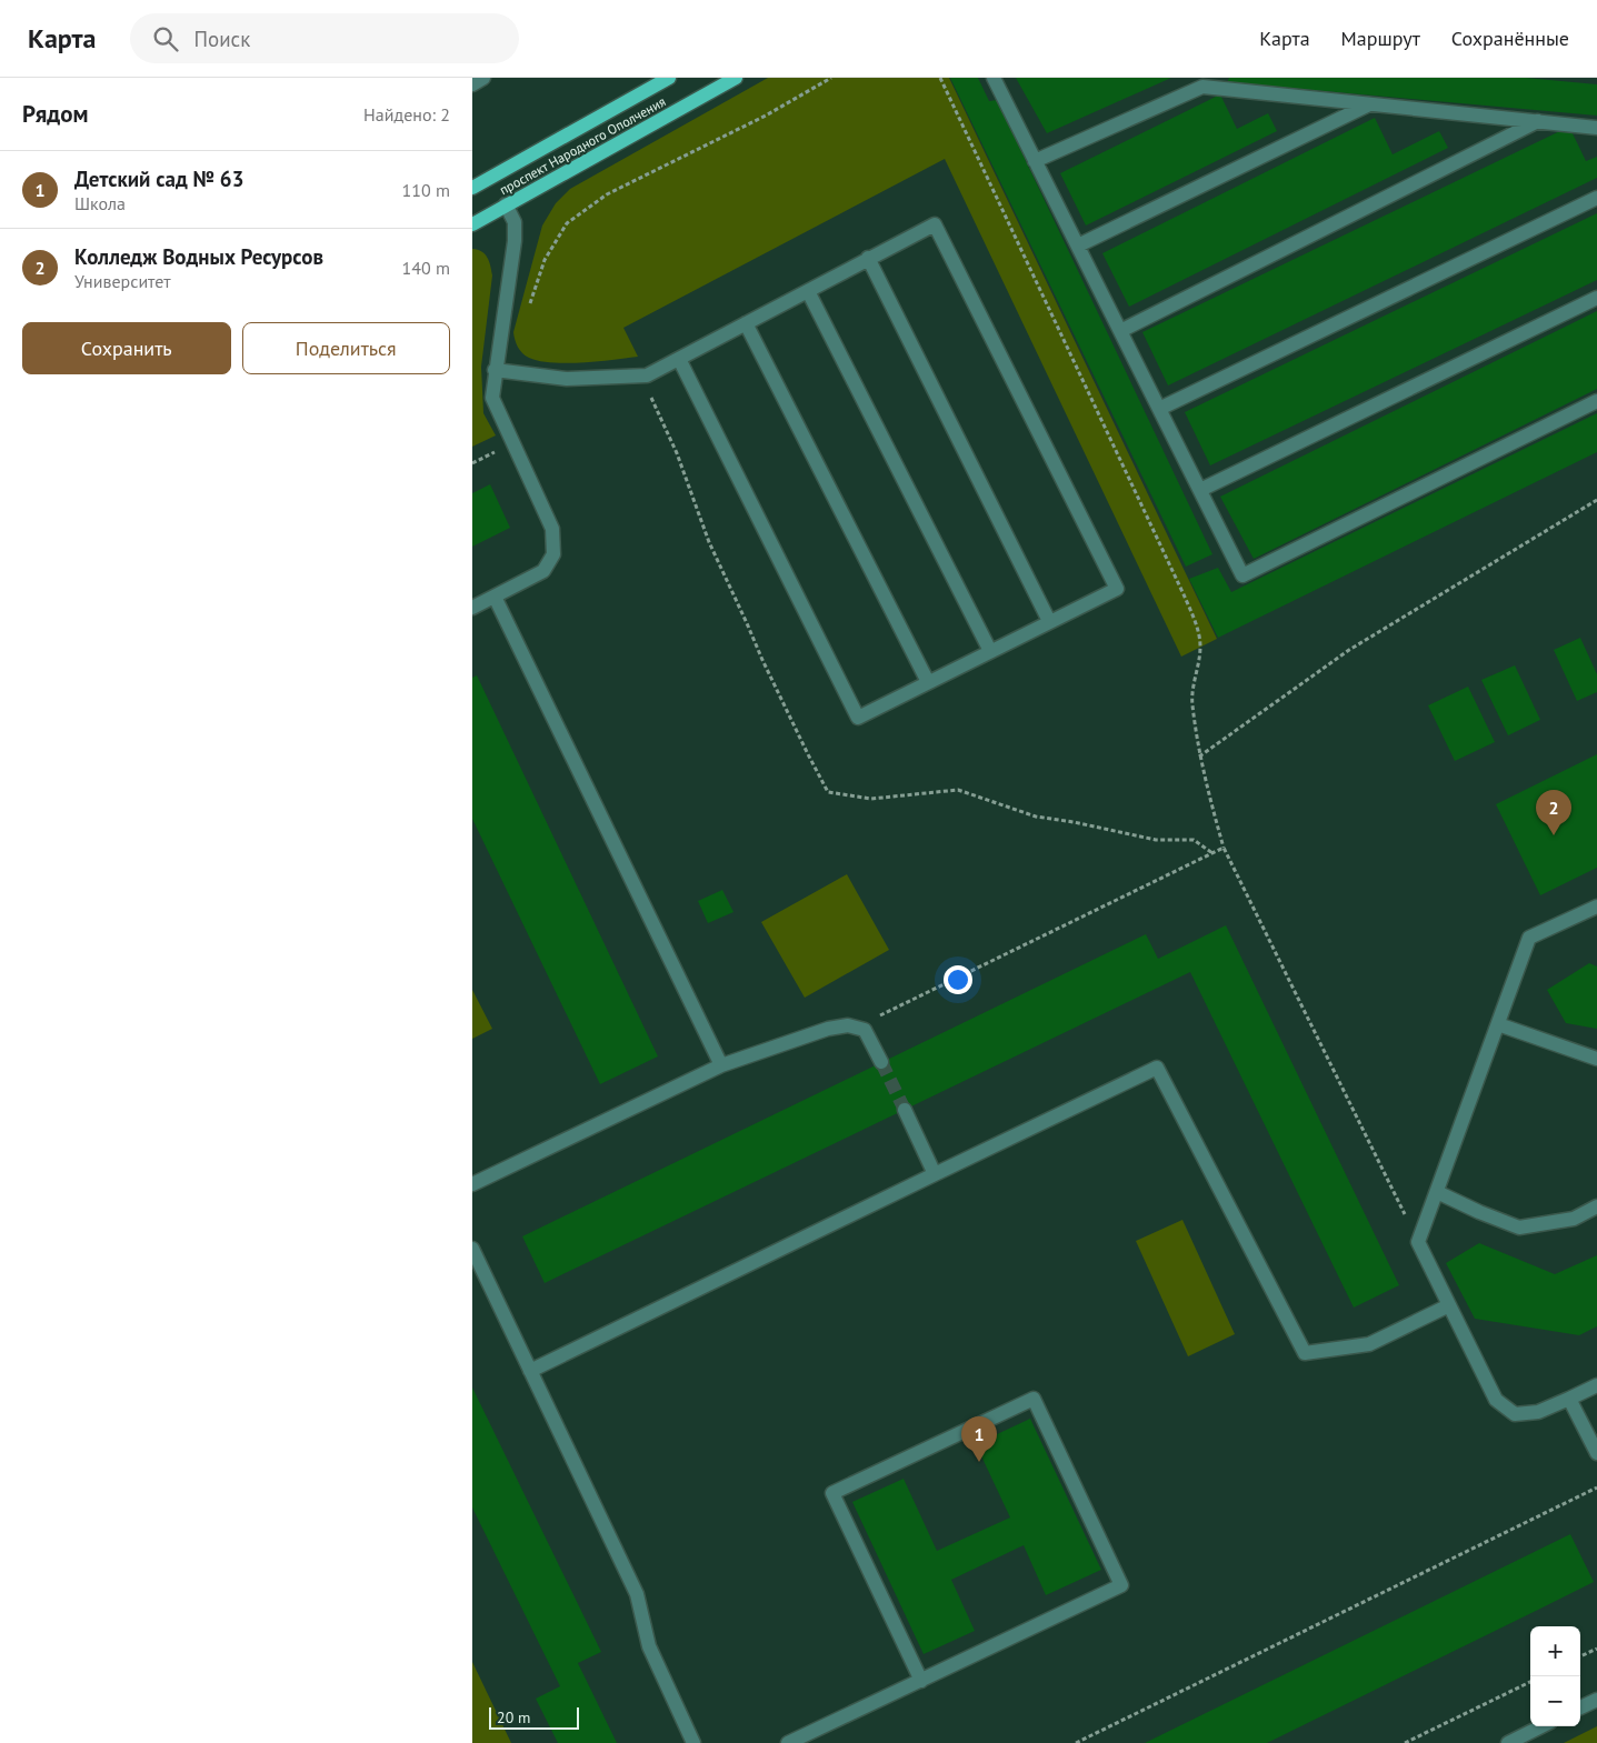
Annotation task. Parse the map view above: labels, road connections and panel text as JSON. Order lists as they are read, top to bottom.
{
  "streets": {
    "main road": ["проспект Народного Ополчения"]
  },
  "scale_bar": "20 m",
  "page": {
    "header": "Карта",
    "search": "Поиск",
    "nav": ["Карта", "Маршрут", "Сохранённые"],
    "heading": ["Рядом", "Найдено: 2"],
    "list": [
      {
        "mark": "1",
        "name": "Детский сад № 63",
        "note": "Школа",
        "value": "110 m"
      },
      {
        "mark": "2",
        "name": "Колледж Водных Ресурсов",
        "note": "Университет",
        "value": "140 m"
      }
    ],
    "buttons": ["Сохранить", "Поделиться"],
    "pins": ["2", "1"],
    "map_buttons": ["+", "−"],
    "scale": "20 m"
  }
}
